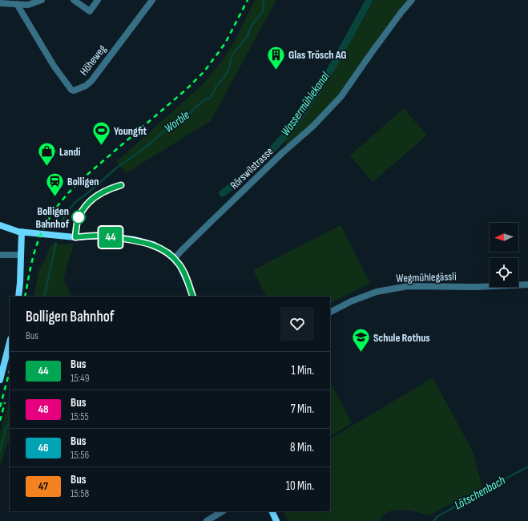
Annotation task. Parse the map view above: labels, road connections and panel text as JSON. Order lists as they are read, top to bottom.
{
  "streets": {
    "street": ["Höheweg", "Rörswilstrasse", "Wegmühlegässli"]
  },
  "water": ["Wassermühlekanal", "Worble", "Lötschenbach"],
  "places": {
    "building": ["Glas Trösch AG"],
    "sports": ["Youngfit"],
    "shop": ["Landi"],
    "station": ["Bolligen"],
    "other": ["Bolligen Bahnhof"],
    "school or university": ["Schule Rothus"]
  },
  "lines": ["bus line 44"],
  "north": "left",
  "page": {
    "on_map": "44",
    "heading": ["Bolligen Bahnhof", "Bus"],
    "list": [
      {
        "mark": "44",
        "name": "Bus",
        "note": "15:49",
        "value": "1 Min."
      },
      {
        "mark": "48",
        "name": "Bus",
        "note": "15:55",
        "value": "7 Min."
      },
      {
        "mark": "46",
        "name": "Bus",
        "note": "15:56",
        "value": "8 Min."
      },
      {
        "mark": "47",
        "name": "Bus",
        "note": "15:58",
        "value": "10 Min."
      }
    ]
  }
}
